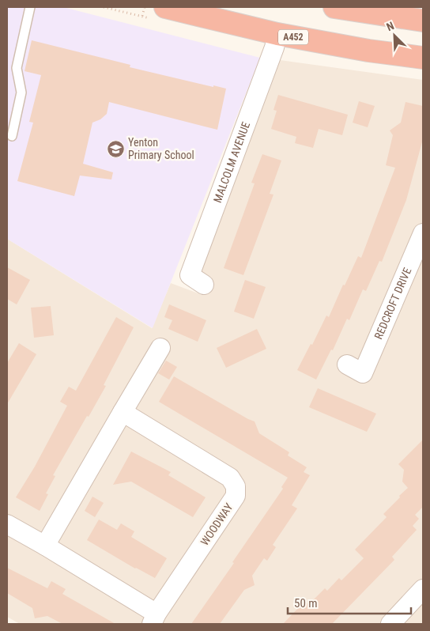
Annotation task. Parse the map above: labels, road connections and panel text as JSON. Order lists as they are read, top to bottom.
{
  "streets": {
    "highway": ["A452"],
    "street": ["MALCOLM AVENUE", "REDCROFT DRIVE", "WOODWAY"]
  },
  "crossings": [
    ["A452", "MALCOLM AVENUE"]
  ],
  "places": {
    "school or university": ["Yenton Primary School"]
  },
  "scale_bar": "50 m",
  "north": "top left"
}
